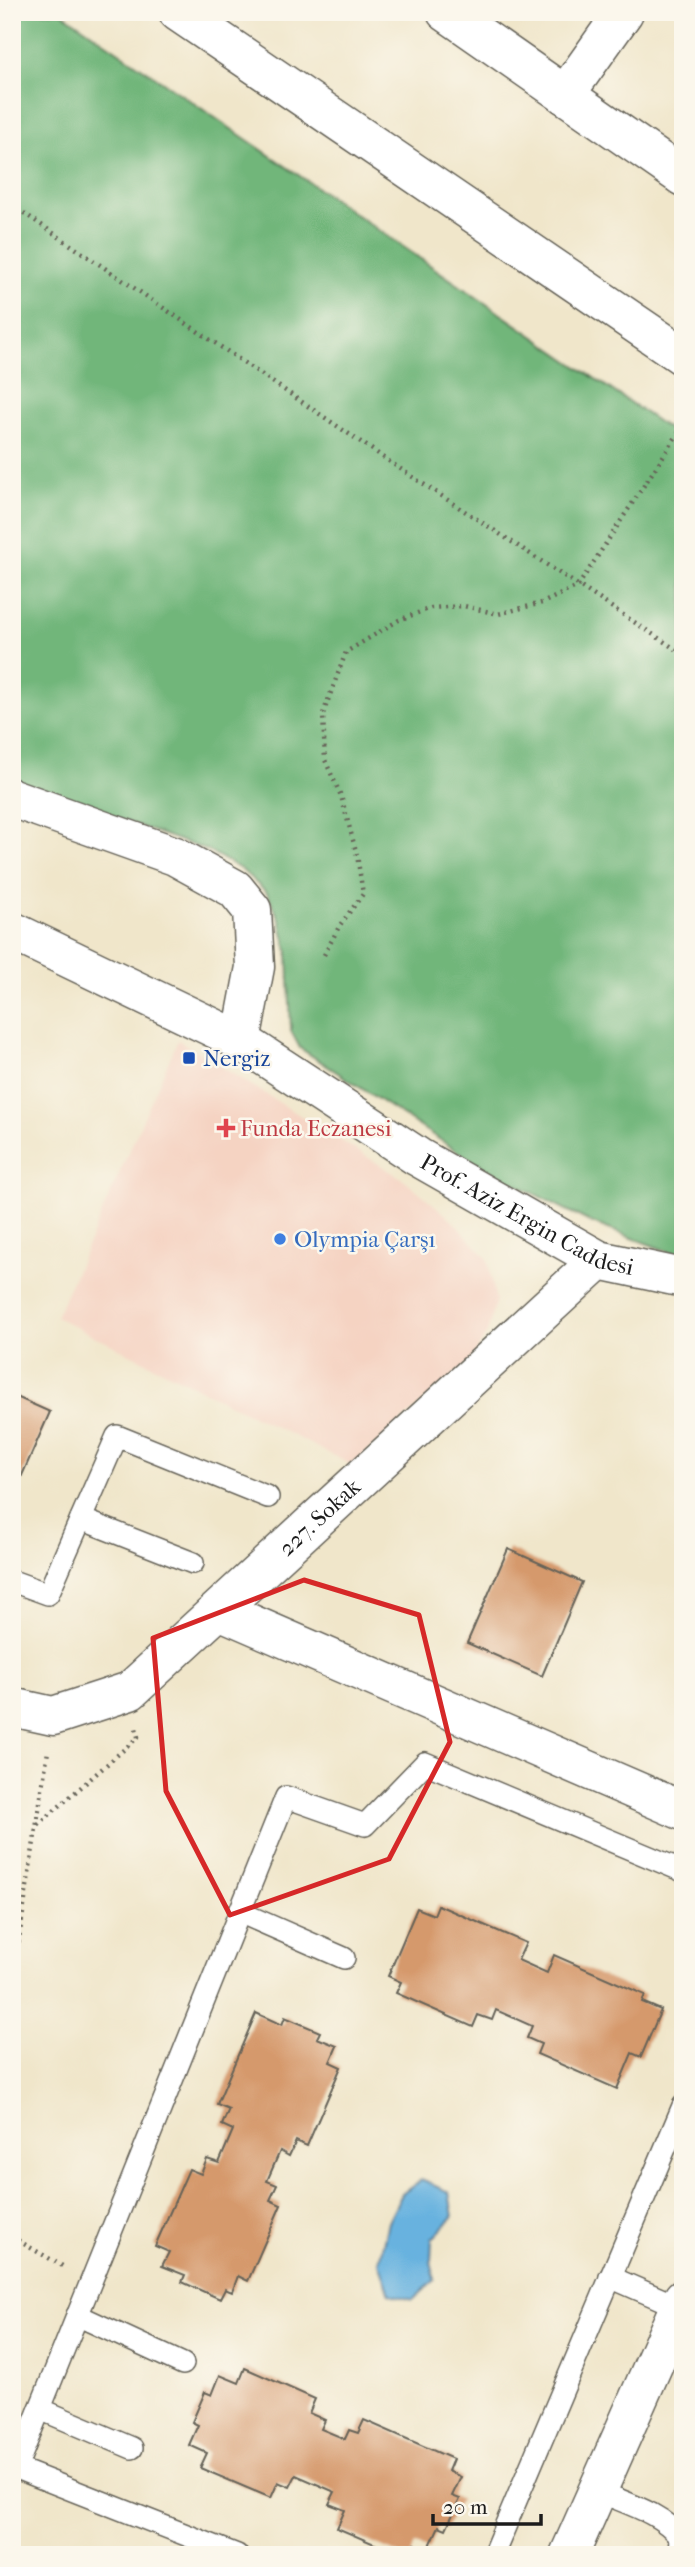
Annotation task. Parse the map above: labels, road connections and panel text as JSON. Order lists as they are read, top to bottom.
{
  "streets": {
    "street": ["Prof. Aziz Ergin Caddesi", "227. Sokak"]
  },
  "crossings": [
    ["Prof. Aziz Ergin Caddesi", "227. Sokak"]
  ],
  "places": {
    "transit": ["Nergiz"],
    "health": ["Funda Eczanesi"],
    "other": ["Olympia Çarşı"]
  },
  "scale_bar": "20 m"
}
